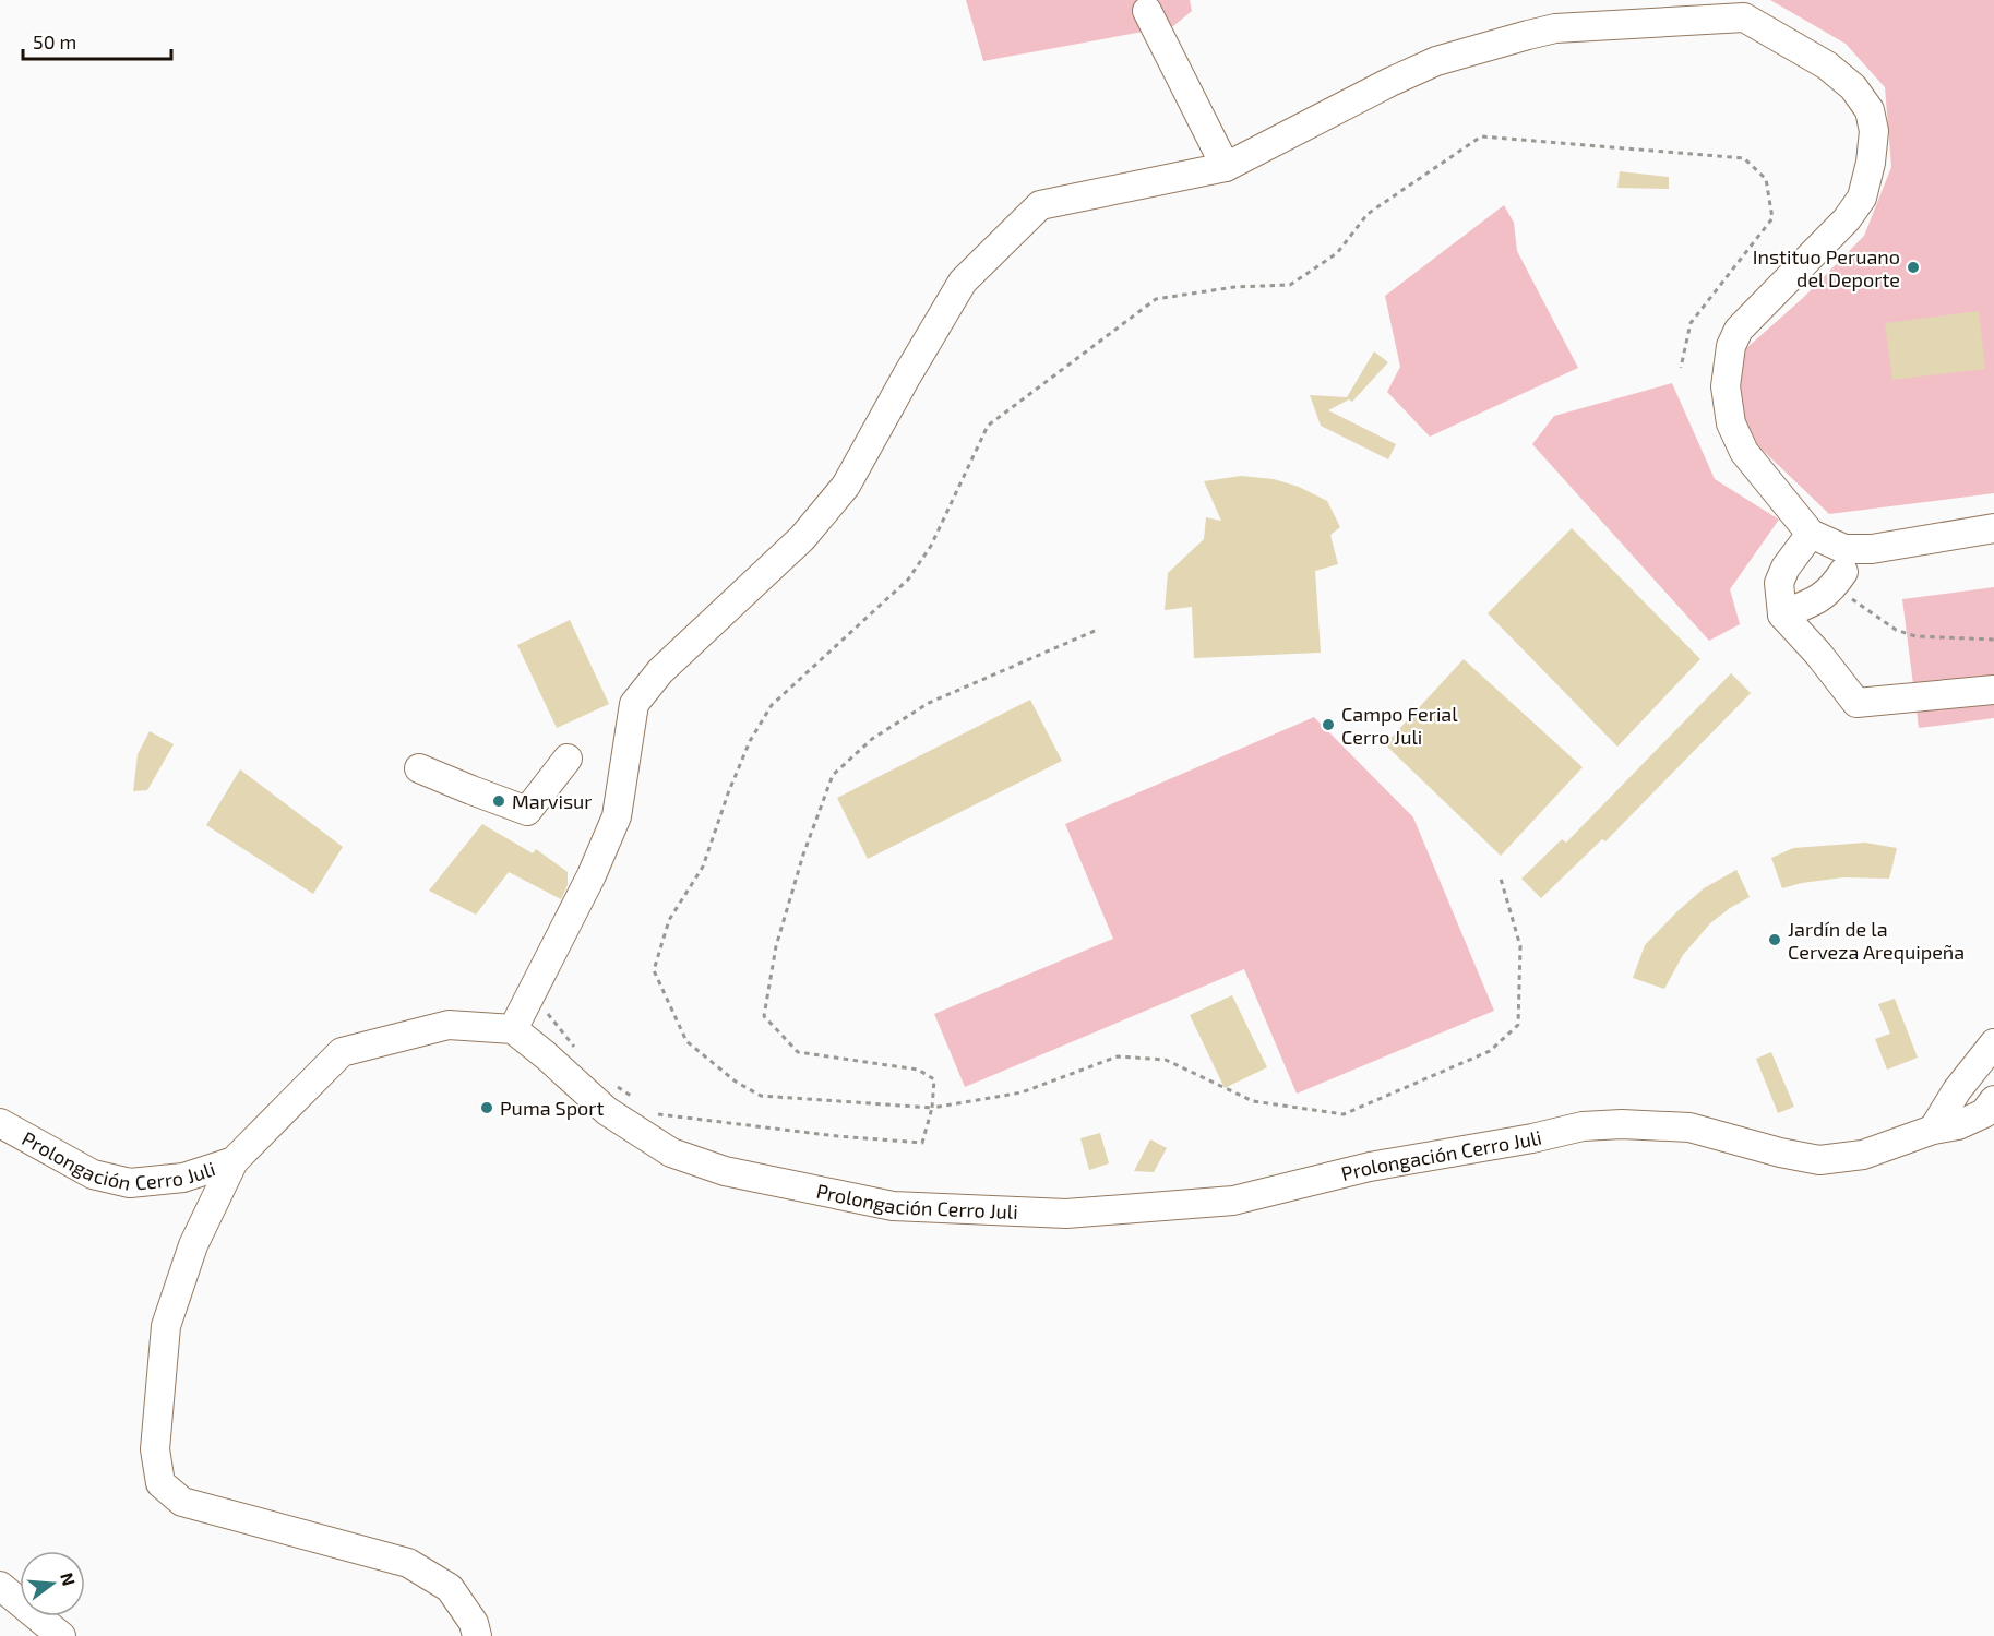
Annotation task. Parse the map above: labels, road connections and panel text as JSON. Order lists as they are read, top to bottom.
{
  "streets": {
    "street": ["Prolongación Cerro Juli"]
  },
  "places": [
    "Instituo Peruano del Deporte",
    "Campo Ferial Cerro Juli",
    "Marvisur",
    "Jardín de la Cerveza Arequipeña",
    "Puma Sport"
  ],
  "scale_bar": "50 m",
  "north": "right"
}
